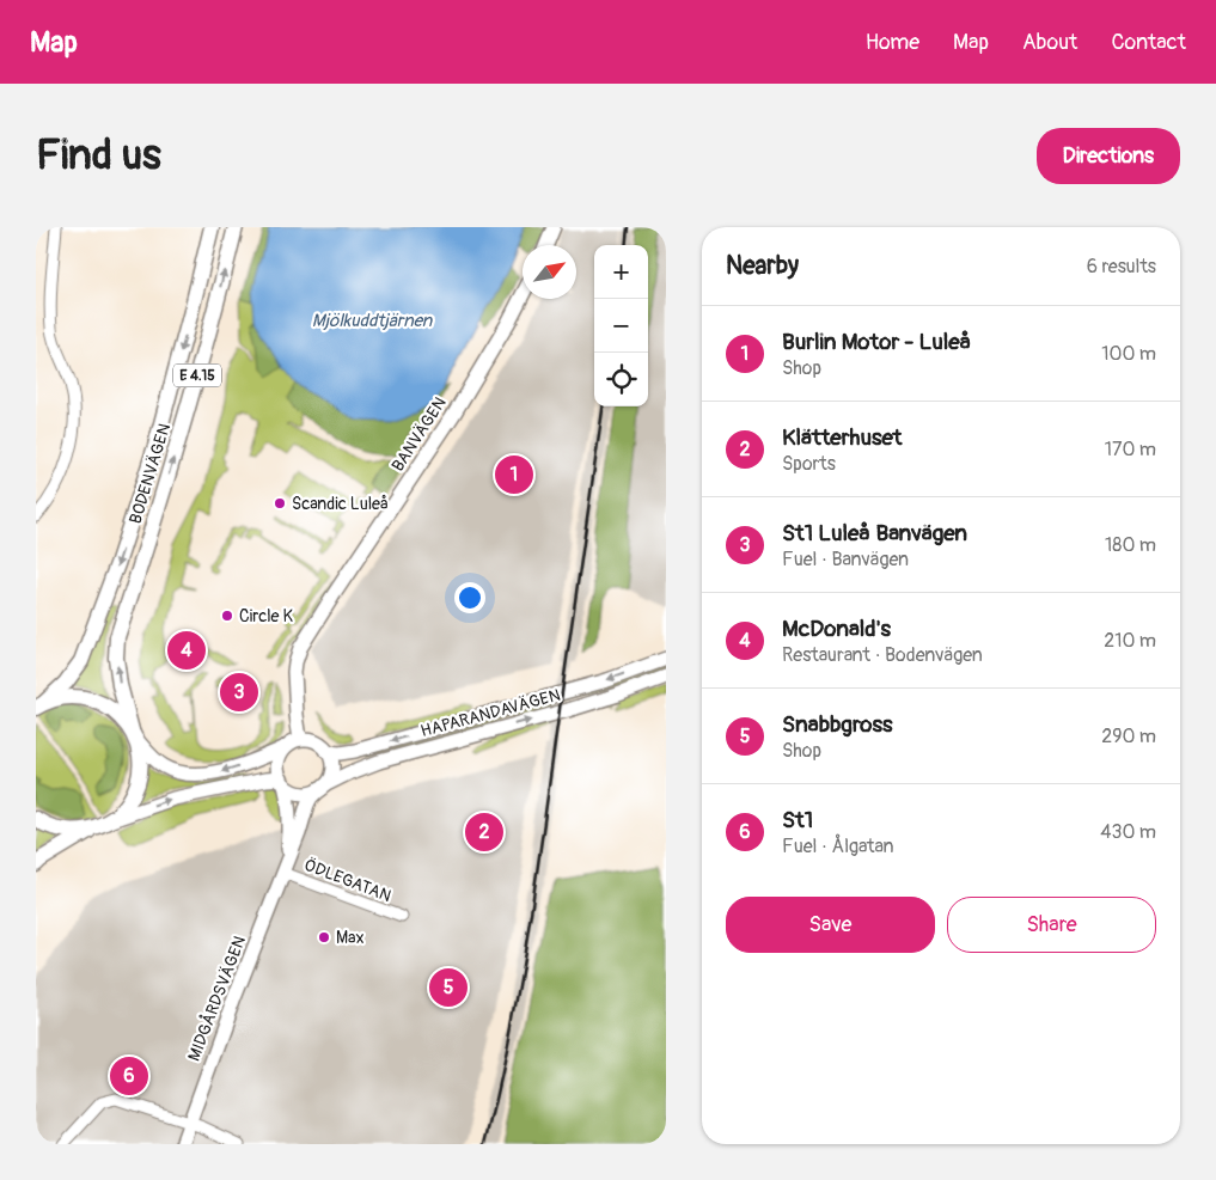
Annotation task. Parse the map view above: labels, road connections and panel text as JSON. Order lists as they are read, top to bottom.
{
  "streets": {
    "main road": [
      "E 4.15",
      "BANVÄGEN",
      "BODENVÄGEN",
      "HAPARANDAVÄGEN",
      "MIDGÅRDSVÄGEN"
    ],
    "street": ["ÖDLEGATAN"]
  },
  "crossings": [
    ["BANVÄGEN", "HAPARANDAVÄGEN"],
    ["BANVÄGEN", "MIDGÅRDSVÄGEN"],
    ["HAPARANDAVÄGEN", "MIDGÅRDSVÄGEN"],
    ["ÖDLEGATAN", "MIDGÅRDSVÄGEN"]
  ],
  "water": ["Mjölkuddtjärnen"],
  "places": ["Scandic Luleå", "Circle K", "Max"],
  "north": "top right",
  "page": {
    "header": "Map",
    "nav": [
      "Home",
      "Map",
      "About",
      "Contact"
    ],
    "buttons": [
      "Directions",
      ["Save", "Share"]
    ],
    "title": "Find us",
    "heading": ["Nearby", "6 results"],
    "map_buttons": ["+", "−"],
    "list": [
      {
        "mark": "1",
        "name": "Burlin Motor - Luleå",
        "note": "Shop",
        "value": "100 m"
      },
      {
        "mark": "2",
        "name": "Klätterhuset",
        "note": "Sports",
        "value": "170 m"
      },
      {
        "mark": "3",
        "name": "St1 Luleå Banvägen",
        "note": "Fuel · Banvägen",
        "value": "180 m"
      },
      {
        "mark": "4",
        "name": "McDonald's",
        "note": "Restaurant · Bodenvägen",
        "value": "210 m"
      },
      {
        "mark": "5",
        "name": "Snabbgross",
        "note": "Shop",
        "value": "290 m"
      },
      {
        "mark": "6",
        "name": "St1",
        "note": "Fuel · Ålgatan",
        "value": "430 m"
      }
    ],
    "pins": [
      "1",
      "4",
      "3",
      "2",
      "5",
      "6"
    ]
  }
}
